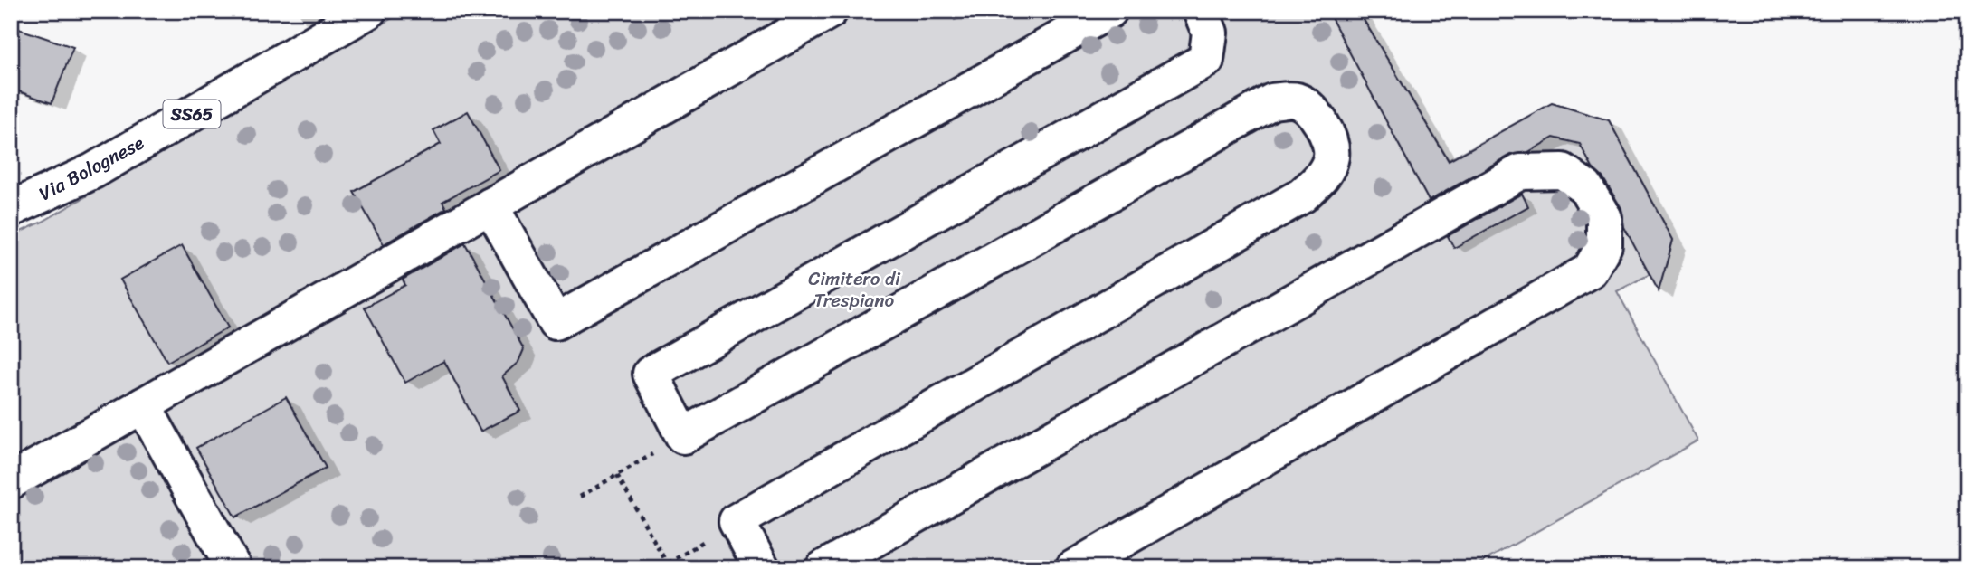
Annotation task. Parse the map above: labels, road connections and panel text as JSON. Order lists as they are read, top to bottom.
{
  "streets": {
    "main road": ["SS65", "Via Bolognese"]
  },
  "parks": ["Cimitero di Trespiano"]
}
